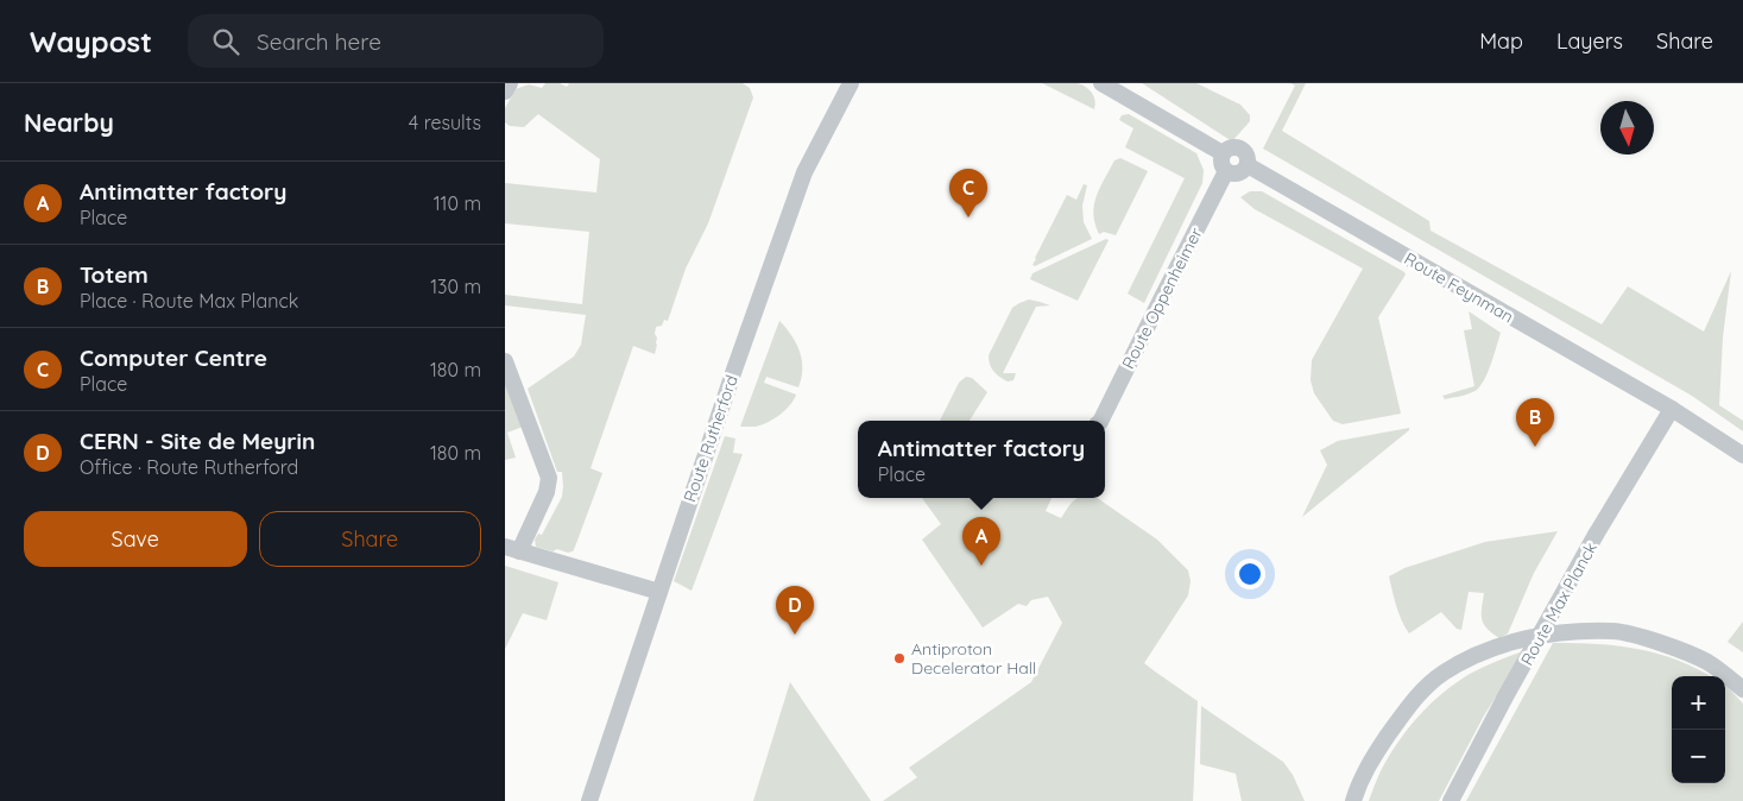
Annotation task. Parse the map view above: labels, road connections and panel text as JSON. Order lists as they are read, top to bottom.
{
  "streets": {
    "street": [
      "Route Feynman",
      "Route Oppenheimer",
      "Route Rutherford",
      "Route Max Planck"
    ]
  },
  "crossings": [
    ["Route Feynman", "Route Oppenheimer"],
    ["Route Feynman", "Route Max Planck"]
  ],
  "places": ["Antiproton Decelerator Hall"],
  "north": "bottom",
  "page": {
    "header": "Waypost",
    "search": "Search here",
    "nav": ["Map", "Layers", "Share"],
    "heading": ["Nearby", "4 results"],
    "list": [
      {
        "mark": "A",
        "name": "Antimatter factory",
        "note": "Place",
        "value": "110 m"
      },
      {
        "mark": "B",
        "name": "Totem",
        "note": "Place · Route Max Planck",
        "value": "130 m"
      },
      {
        "mark": "C",
        "name": "Computer Centre",
        "note": "Place",
        "value": "180 m"
      },
      {
        "mark": "D",
        "name": "CERN - Site de Meyrin",
        "note": "Office · Route Rutherford",
        "value": "180 m"
      }
    ],
    "pins": [
      "C",
      "B",
      "A",
      "D"
    ],
    "popup": ["Antimatter factory", "Place"],
    "buttons": ["Save", "Share"],
    "map_buttons": ["+", "−"]
  }
}
